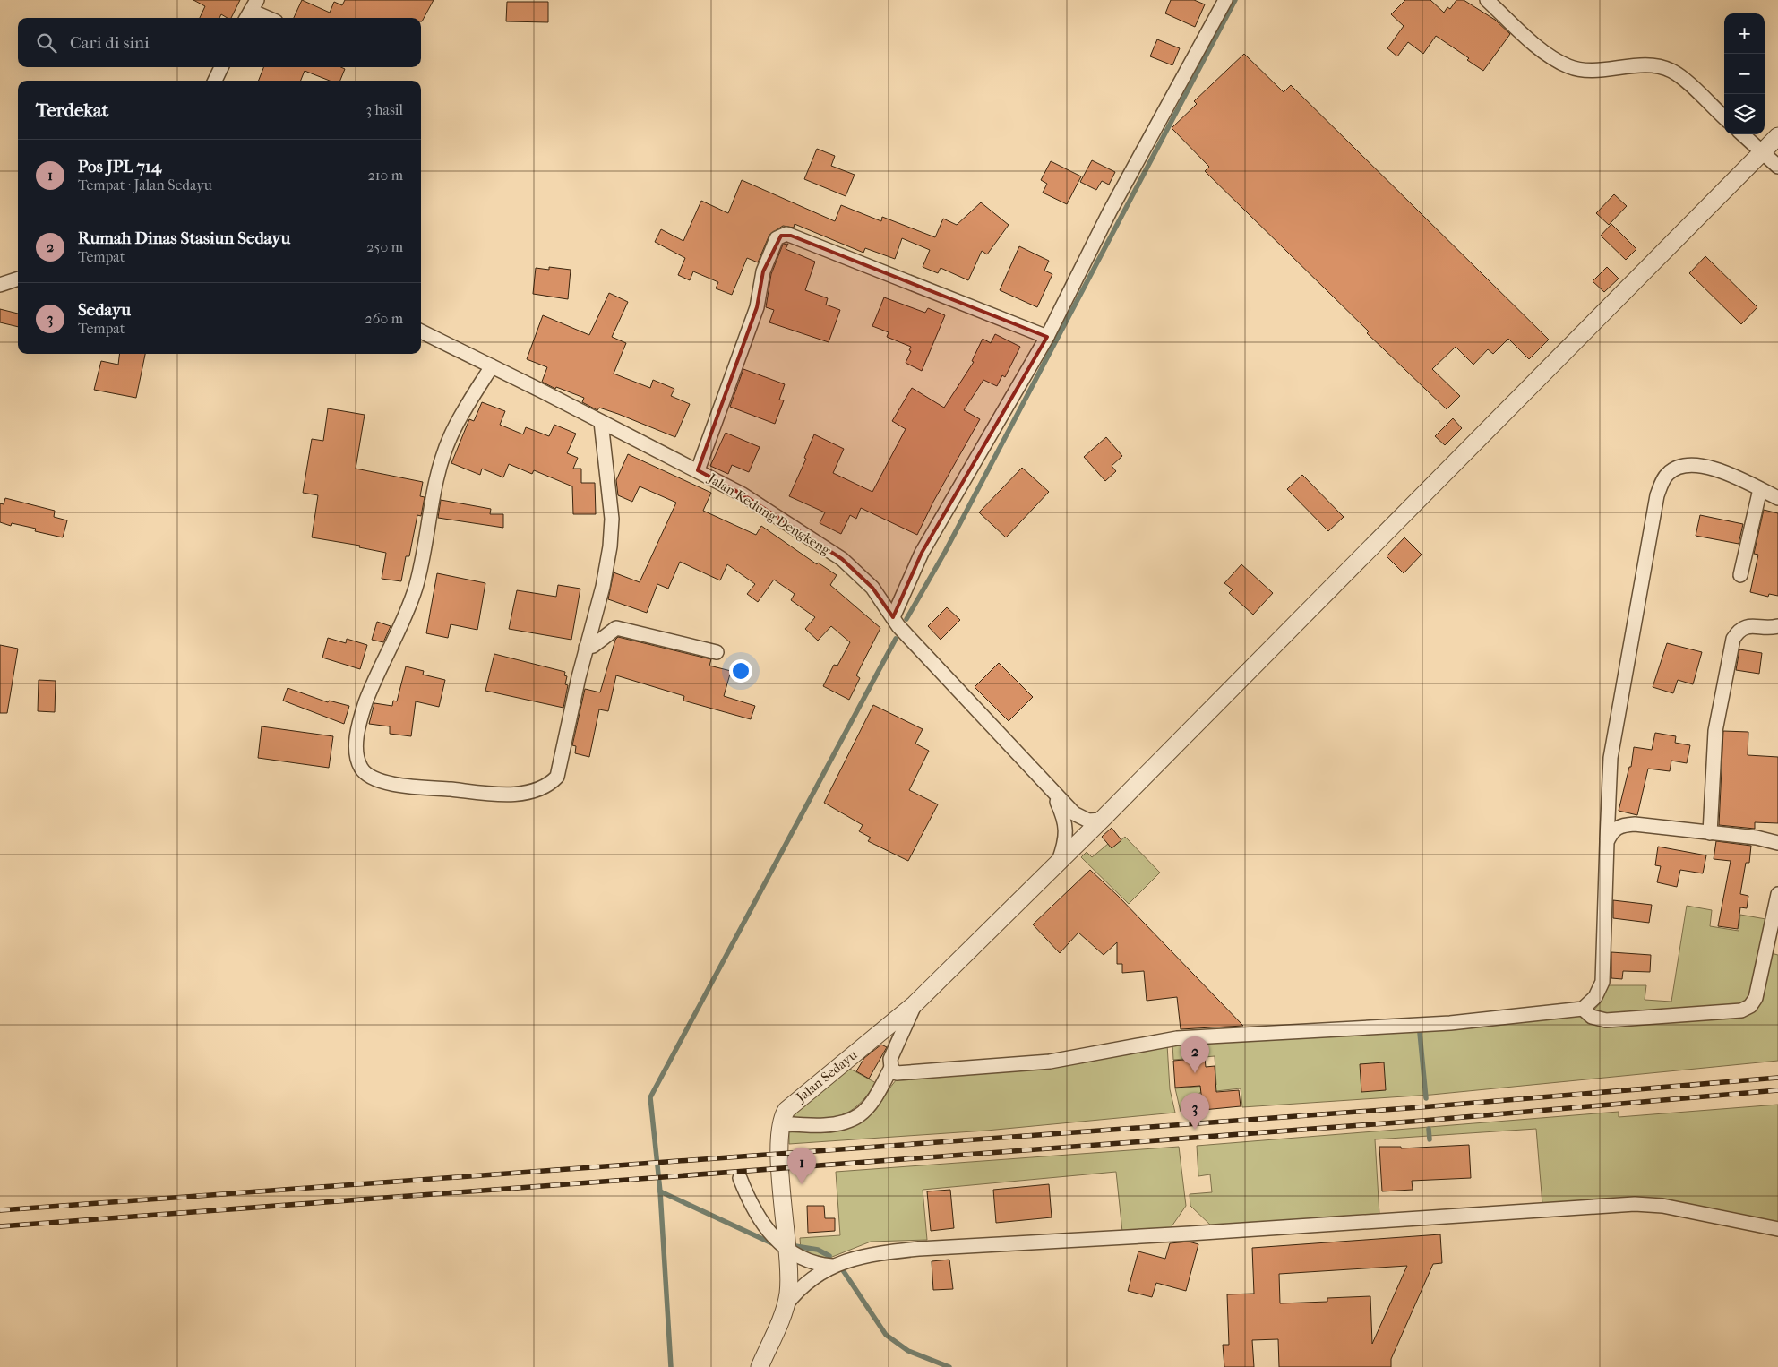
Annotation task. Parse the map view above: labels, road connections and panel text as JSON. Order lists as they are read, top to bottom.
{
  "streets": {
    "street": ["Jalan Kedung Dengkeng", "Jalan Sedayu"]
  },
  "crossings": [
    ["Jalan Kedung Dengkeng", "Jalan Sedayu"]
  ],
  "page": {
    "map_buttons": ["+", "−"],
    "search": "Cari di sini",
    "heading": ["Terdekat", "3 hasil"],
    "list": [
      {
        "mark": "1",
        "name": "Pos JPL 714",
        "note": "Tempat · Jalan Sedayu",
        "value": "210 m"
      },
      {
        "mark": "2",
        "name": "Rumah Dinas Stasiun Sedayu",
        "note": "Tempat",
        "value": "250 m"
      },
      {
        "mark": "3",
        "name": "Sedayu",
        "note": "Tempat",
        "value": "260 m"
      }
    ],
    "pins": ["2", "3", "1"]
  }
}
